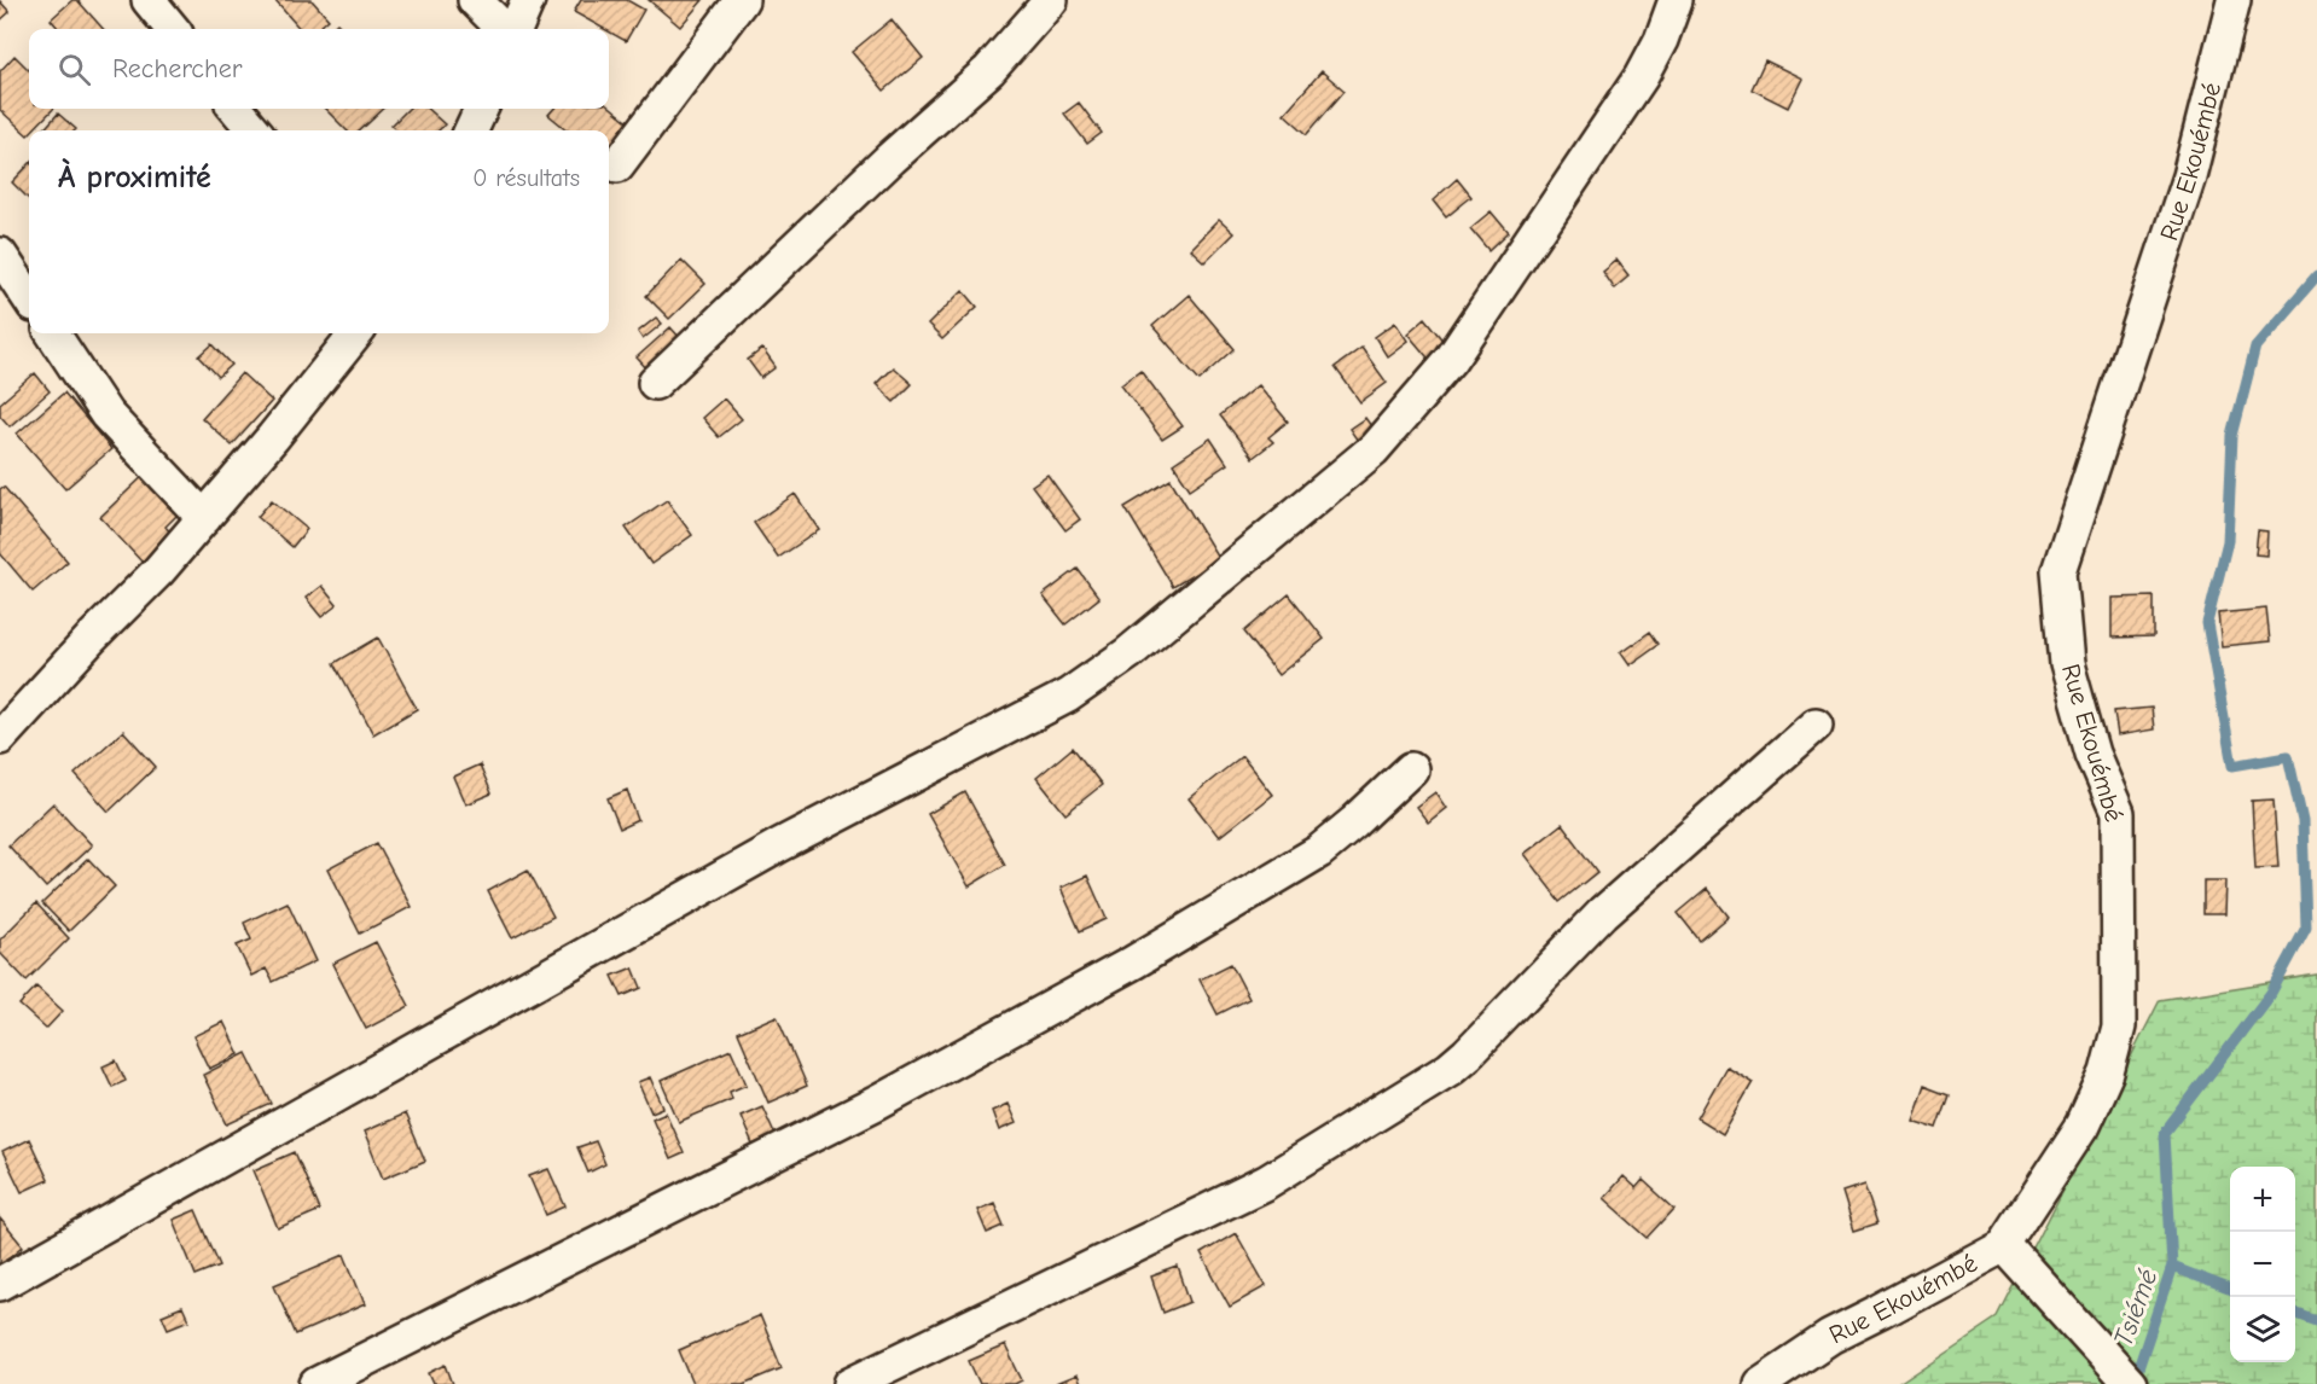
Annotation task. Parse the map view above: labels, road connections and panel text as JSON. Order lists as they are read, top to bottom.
{
  "streets": {
    "street": ["Rue Ekouémbé"]
  },
  "water": ["Tsiémé"],
  "page": {
    "search": "Rechercher",
    "heading": ["À proximité", "0 résultats"],
    "map_buttons": ["+", "−"]
  }
}
